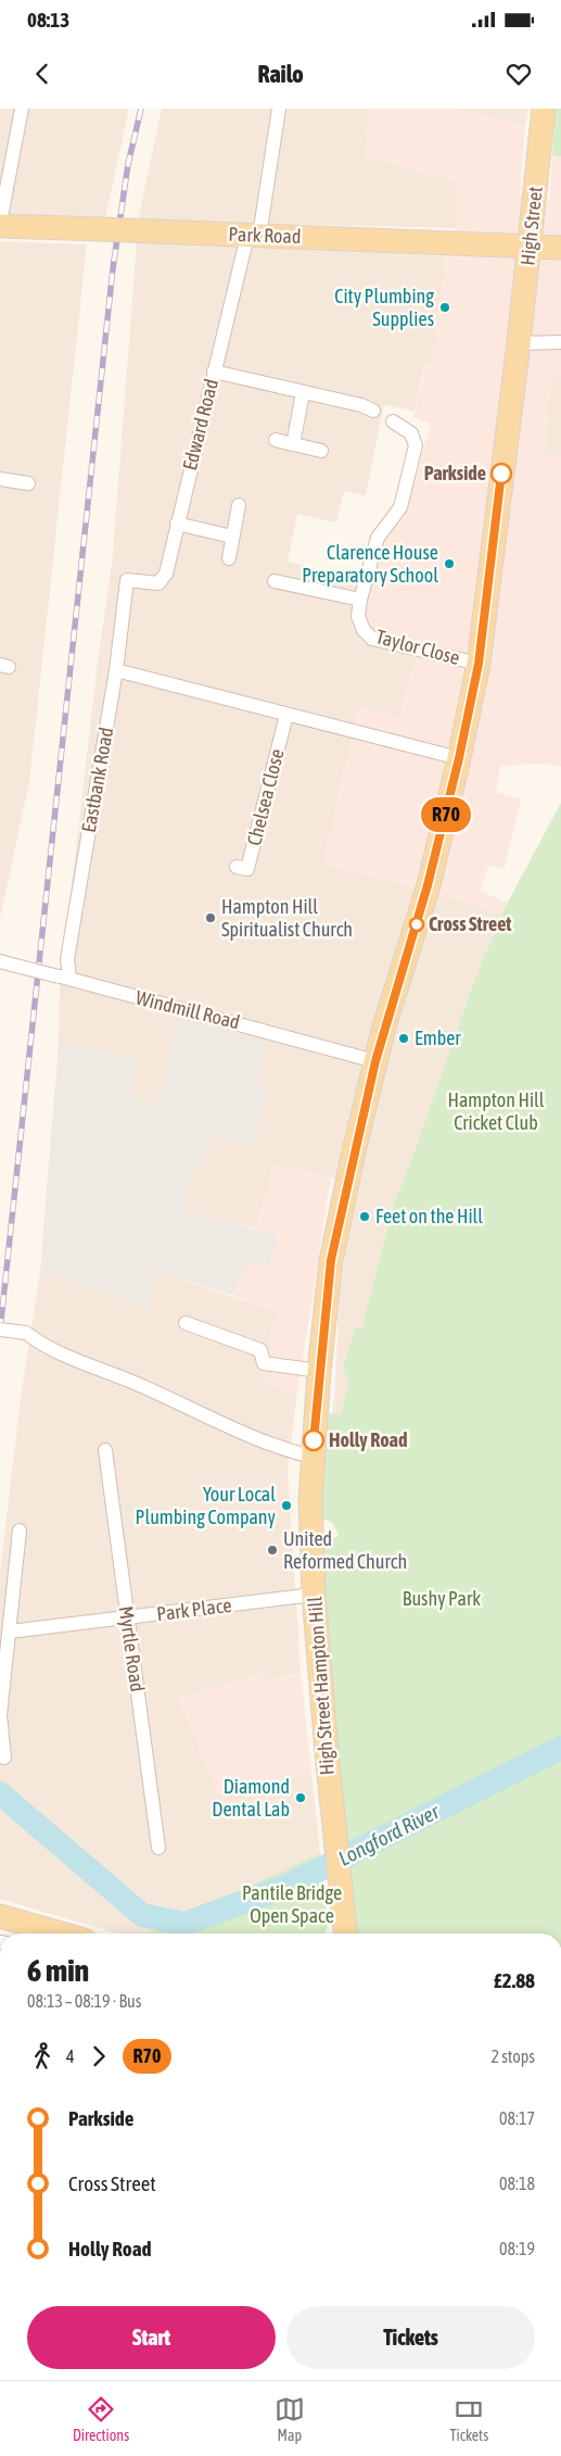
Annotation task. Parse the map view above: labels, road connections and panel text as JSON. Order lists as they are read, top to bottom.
{
  "streets": {
    "main road": ["High Street", "Park Road", "High Street Hampton Hill"],
    "street": [
      "Edward Road",
      "Taylor Close",
      "Eastbank Road",
      "Chelsea Close",
      "Windmill Road",
      "Park Place",
      "Myrtle Road"
    ]
  },
  "crossings": [
    ["High Street", "Park Road"],
    ["High Street", "High Street Hampton Hill"],
    ["Park Road", "Edward Road"],
    ["Edward Road", "Eastbank Road"],
    ["Taylor Close", "High Street Hampton Hill"],
    ["Eastbank Road", "Windmill Road"],
    ["Windmill Road", "High Street Hampton Hill"],
    ["Park Place", "Myrtle Road"],
    ["Park Place", "High Street Hampton Hill"]
  ],
  "water": ["Longford River"],
  "parks": ["Hampton Hill Cricket Club", "Bushy Park", "Pantile Bridge Open Space"],
  "places": [
    "City Plumbing Supplies",
    "Parkside",
    "Clarence House Preparatory School",
    "Hampton Hill Spiritualist Church",
    "Cross Street",
    "Ember",
    "Feet on the Hill",
    "Holly Road",
    "Your Local Plumbing Company",
    "United Reformed Church",
    "Diamond Dental Lab"
  ],
  "lines": ["bus line R70"],
  "page": {
    "status": "08:13",
    "header": "Railo",
    "on_map": "R70",
    "heading": ["6 min", "08:13 – 08:19 · Bus", "£2.88"],
    "legs": ["4", "R70", "2 stops"],
    "list": [
      {
        "name": "Parkside",
        "value": "08:17"
      },
      {
        "name": "Cross Street",
        "value": "08:18"
      },
      {
        "name": "Holly Road",
        "value": "08:19"
      }
    ],
    "buttons": ["Start", "Tickets"],
    "tabs": ["Directions", "Map", "Tickets"]
  }
}
